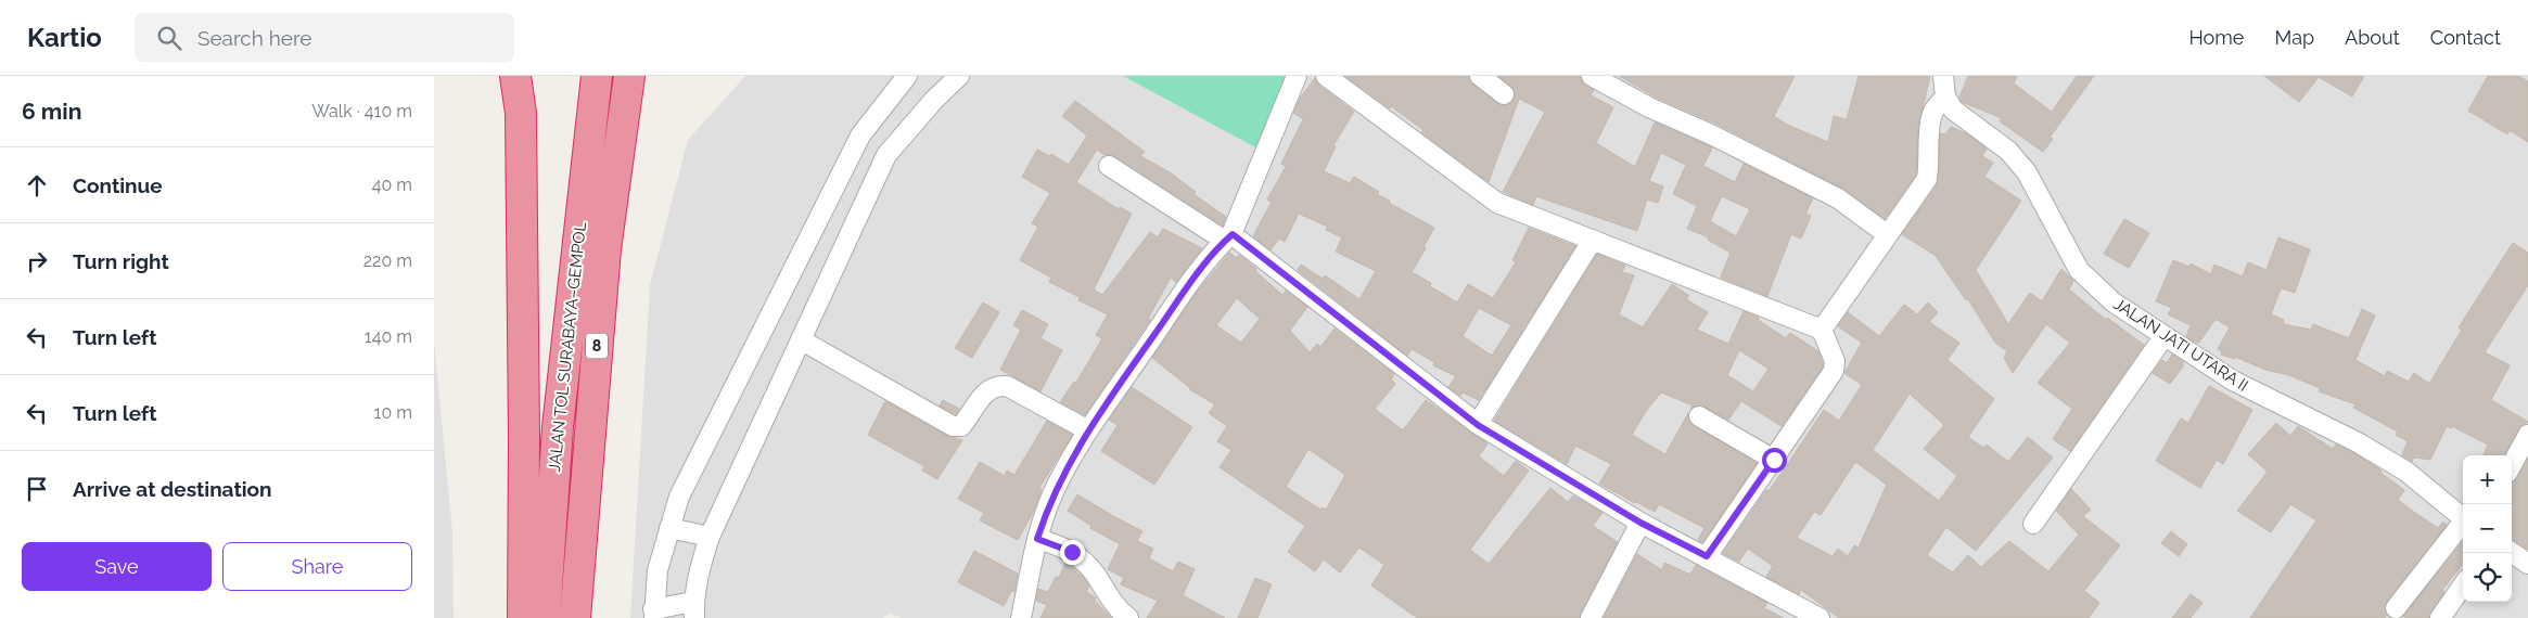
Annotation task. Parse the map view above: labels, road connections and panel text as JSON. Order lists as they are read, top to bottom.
{
  "streets": {
    "highway": ["8", "JALAN TOL SURABAYA–GEMPOL"],
    "street": ["JALAN JATI UTARA II"]
  },
  "page": {
    "header": "Kartio",
    "search": "Search here",
    "nav": [
      "Home",
      "Map",
      "About",
      "Contact"
    ],
    "heading": ["6 min", "Walk · 410 m"],
    "list": [
      ["Continue", "40 m"],
      ["Turn right", "220 m"],
      ["Turn left", "140 m"],
      ["Turn left", "10 m"],
      "Arrive at destination"
    ],
    "map_buttons": ["+", "−"],
    "buttons": ["Save", "Share"]
  }
}
